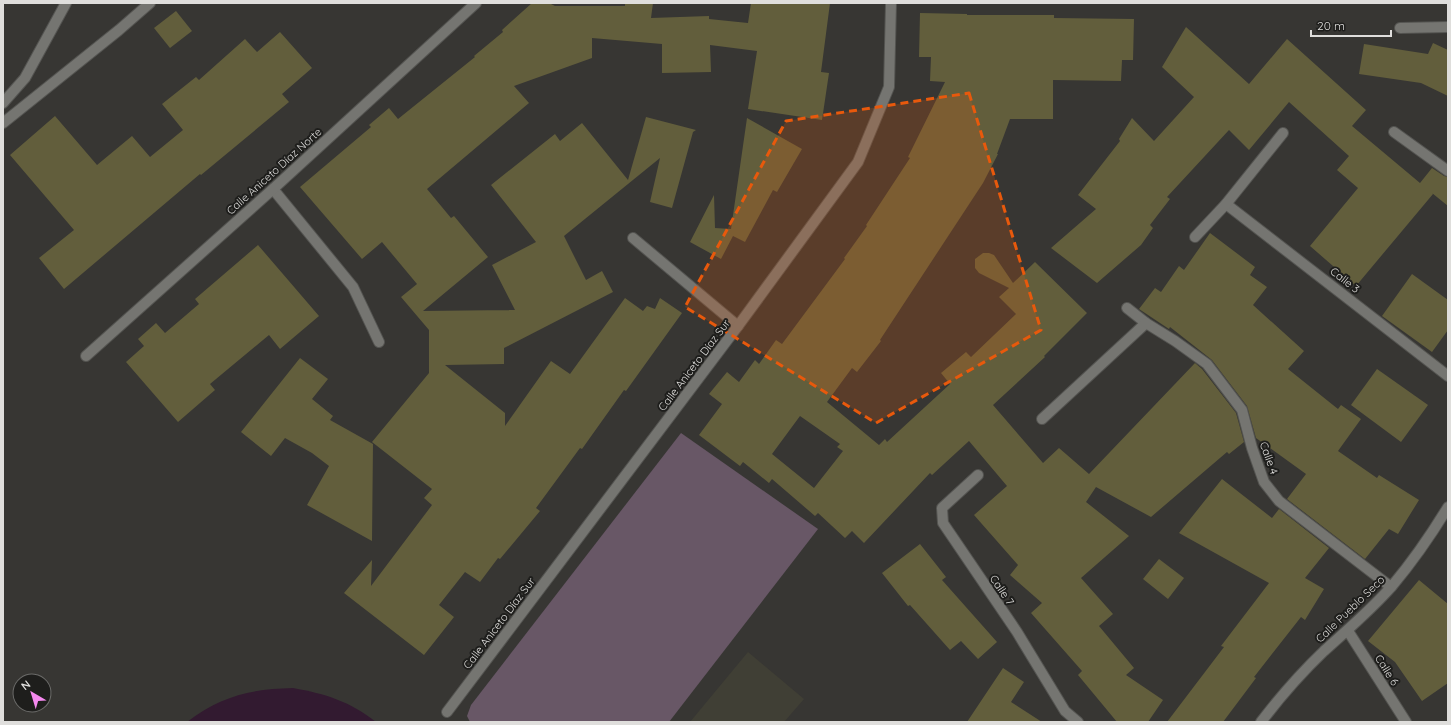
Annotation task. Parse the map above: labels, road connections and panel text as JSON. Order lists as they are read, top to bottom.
{
  "streets": {
    "street": [
      "Calle Aniceto Díaz Norte",
      "Calle 3",
      "Calle Aniceto Díaz Sur",
      "Calle 4",
      "Calle 7",
      "Calle Pueblo Seco",
      "Calle 6"
    ]
  },
  "crossings": [
    ["Calle 4", "Calle Pueblo Seco"],
    ["Calle Pueblo Seco", "Calle 6"]
  ],
  "scale_bar": "20 m",
  "north": "top left"
}
